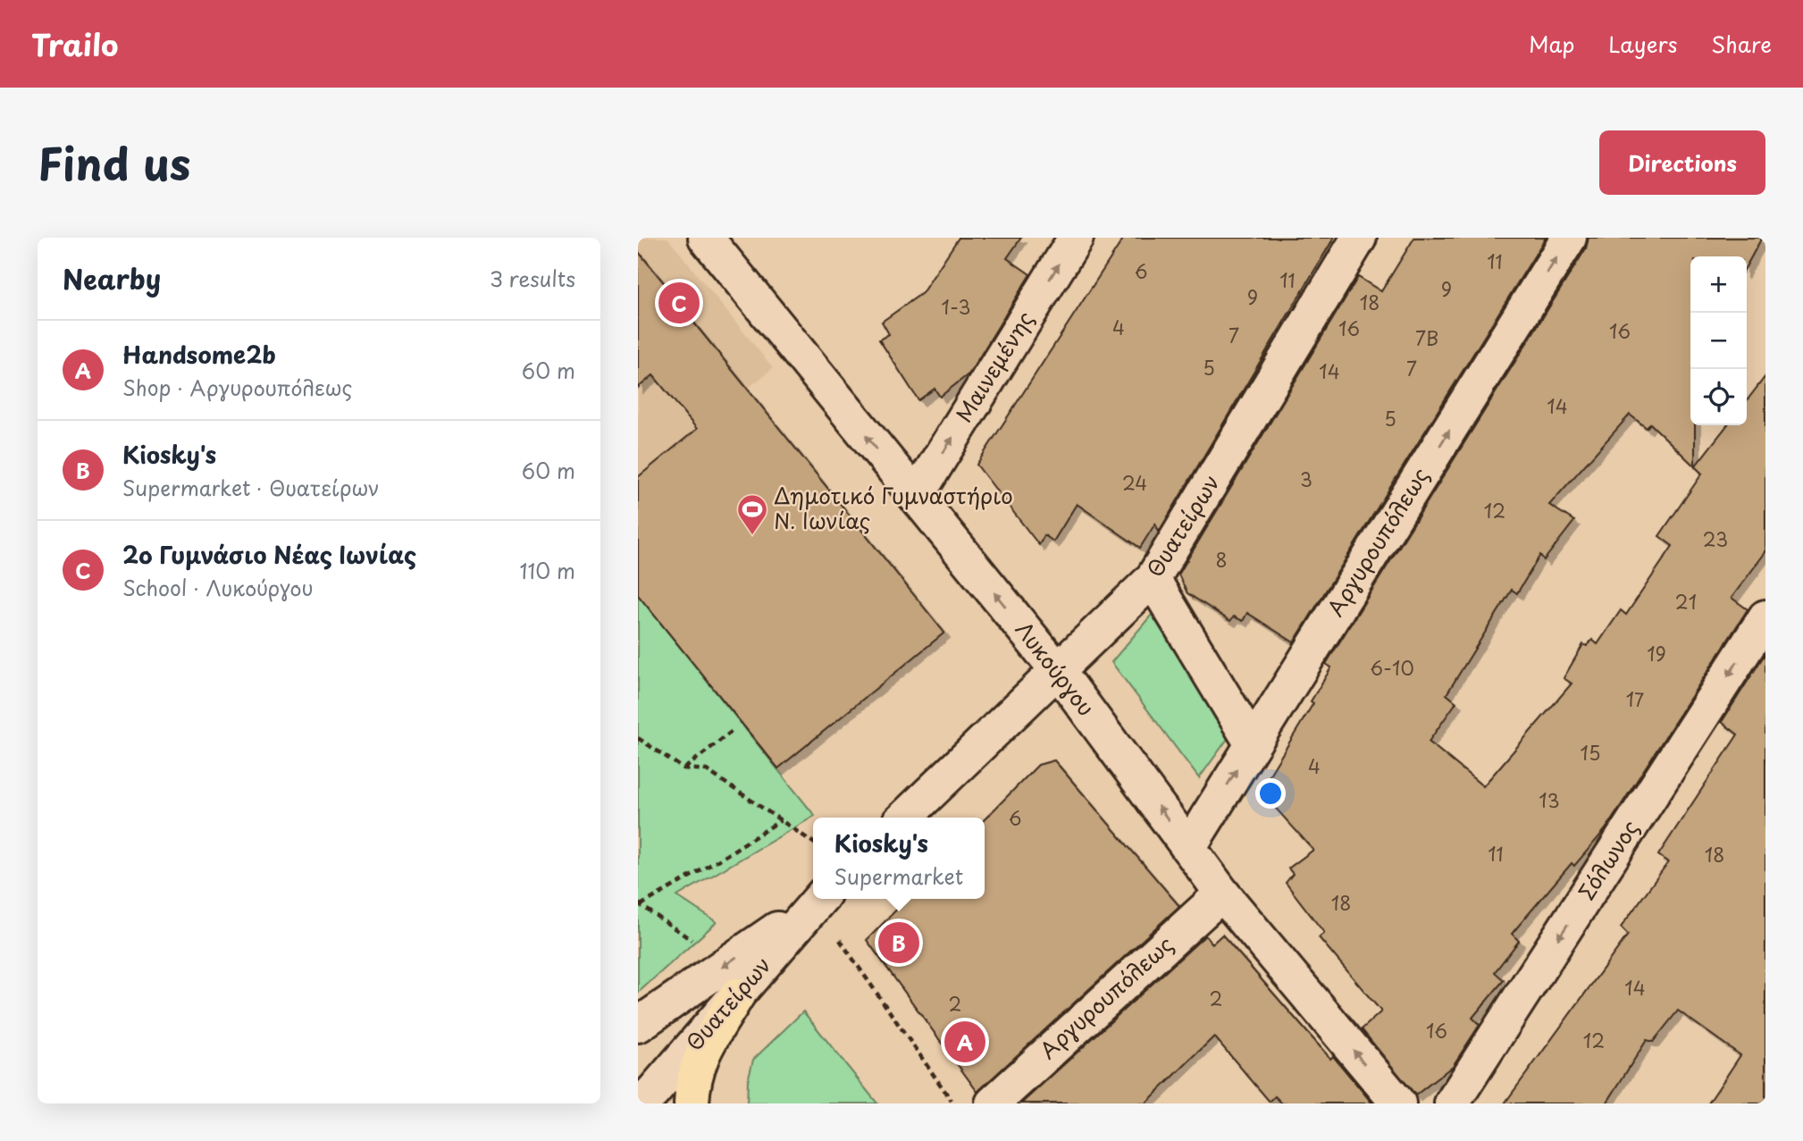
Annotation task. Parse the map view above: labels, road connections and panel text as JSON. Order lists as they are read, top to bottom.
{
  "streets": {
    "street": [
      "Μαινεμένης",
      "Θυατείρων",
      "Αργυρουπόλεως",
      "Λυκούργου",
      "Σόλωνος"
    ]
  },
  "crossings": [
    ["Μαινεμένης", "Λυκούργου"],
    ["Θυατείρων", "Λυκούργου"],
    ["Αργυρουπόλεως", "Λυκούργου"]
  ],
  "one_way": [
    "Μαινεμένης",
    "Αργυρουπόλεως",
    "Λυκούργου",
    "Σόλωνος"
  ],
  "places": {
    "sports": ["Δημοτικό Γυμναστήριο Ν. Ιωνίας"]
  },
  "house_numbers": [
    "11",
    "6",
    "11",
    "9",
    "9",
    "18",
    "1-3",
    "4",
    "16",
    "16",
    "7",
    "7Β",
    "5",
    "7",
    "14",
    "14",
    "5",
    "3",
    "24",
    "12",
    "23",
    "8",
    "21",
    "19",
    "6-10",
    "17",
    "15",
    "4",
    "13",
    "6",
    "11",
    "18",
    "18",
    "14",
    "2",
    "2",
    "16",
    "12"
  ],
  "page": {
    "header": "Trailo",
    "nav": ["Map", "Layers", "Share"],
    "title": "Find us",
    "buttons": "Directions",
    "heading": ["Nearby", "3 results"],
    "map_buttons": ["+", "−"],
    "pins": ["C", "B", "A"],
    "list": [
      {
        "mark": "A",
        "name": "Handsome2b",
        "note": "Shop · Αργυρουπόλεως",
        "value": "60 m"
      },
      {
        "mark": "B",
        "name": "Kiosky's",
        "note": "Supermarket · Θυατείρων",
        "value": "60 m"
      },
      {
        "mark": "C",
        "name": "2ο Γυμνάσιο Νέας Ιωνίας",
        "note": "School · Λυκούργου",
        "value": "110 m"
      }
    ],
    "popup": ["Kiosky's", "Supermarket"]
  }
}
